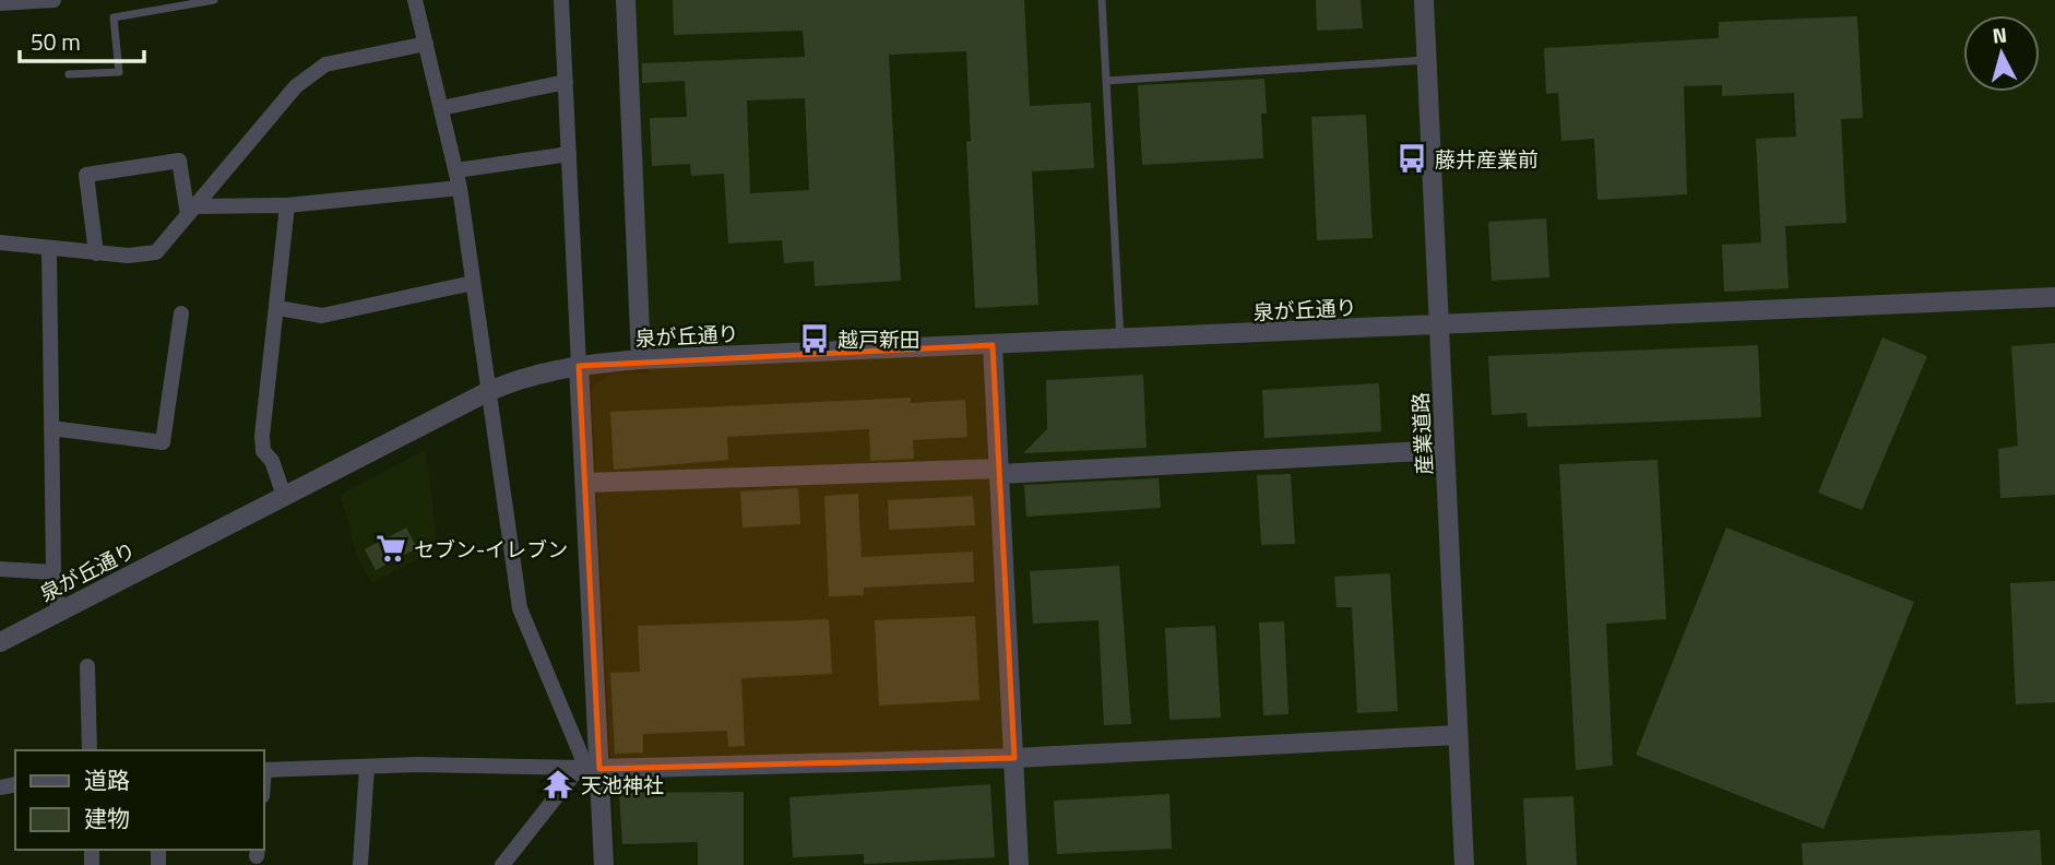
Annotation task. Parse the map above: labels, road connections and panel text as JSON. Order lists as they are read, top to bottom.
{
  "streets": {
    "street": ["泉が丘通り", "産業道路"]
  },
  "crossings": [
    ["泉が丘通り", "産業道路"]
  ],
  "places": {
    "bus stop": ["藤井産業前", "越戸新田"],
    "supermarket": ["セブン-イレブン"],
    "temple": ["天池神社"]
  },
  "legend": ["道路", "建物"],
  "scale_bar": "50 m",
  "north": "top"
}
